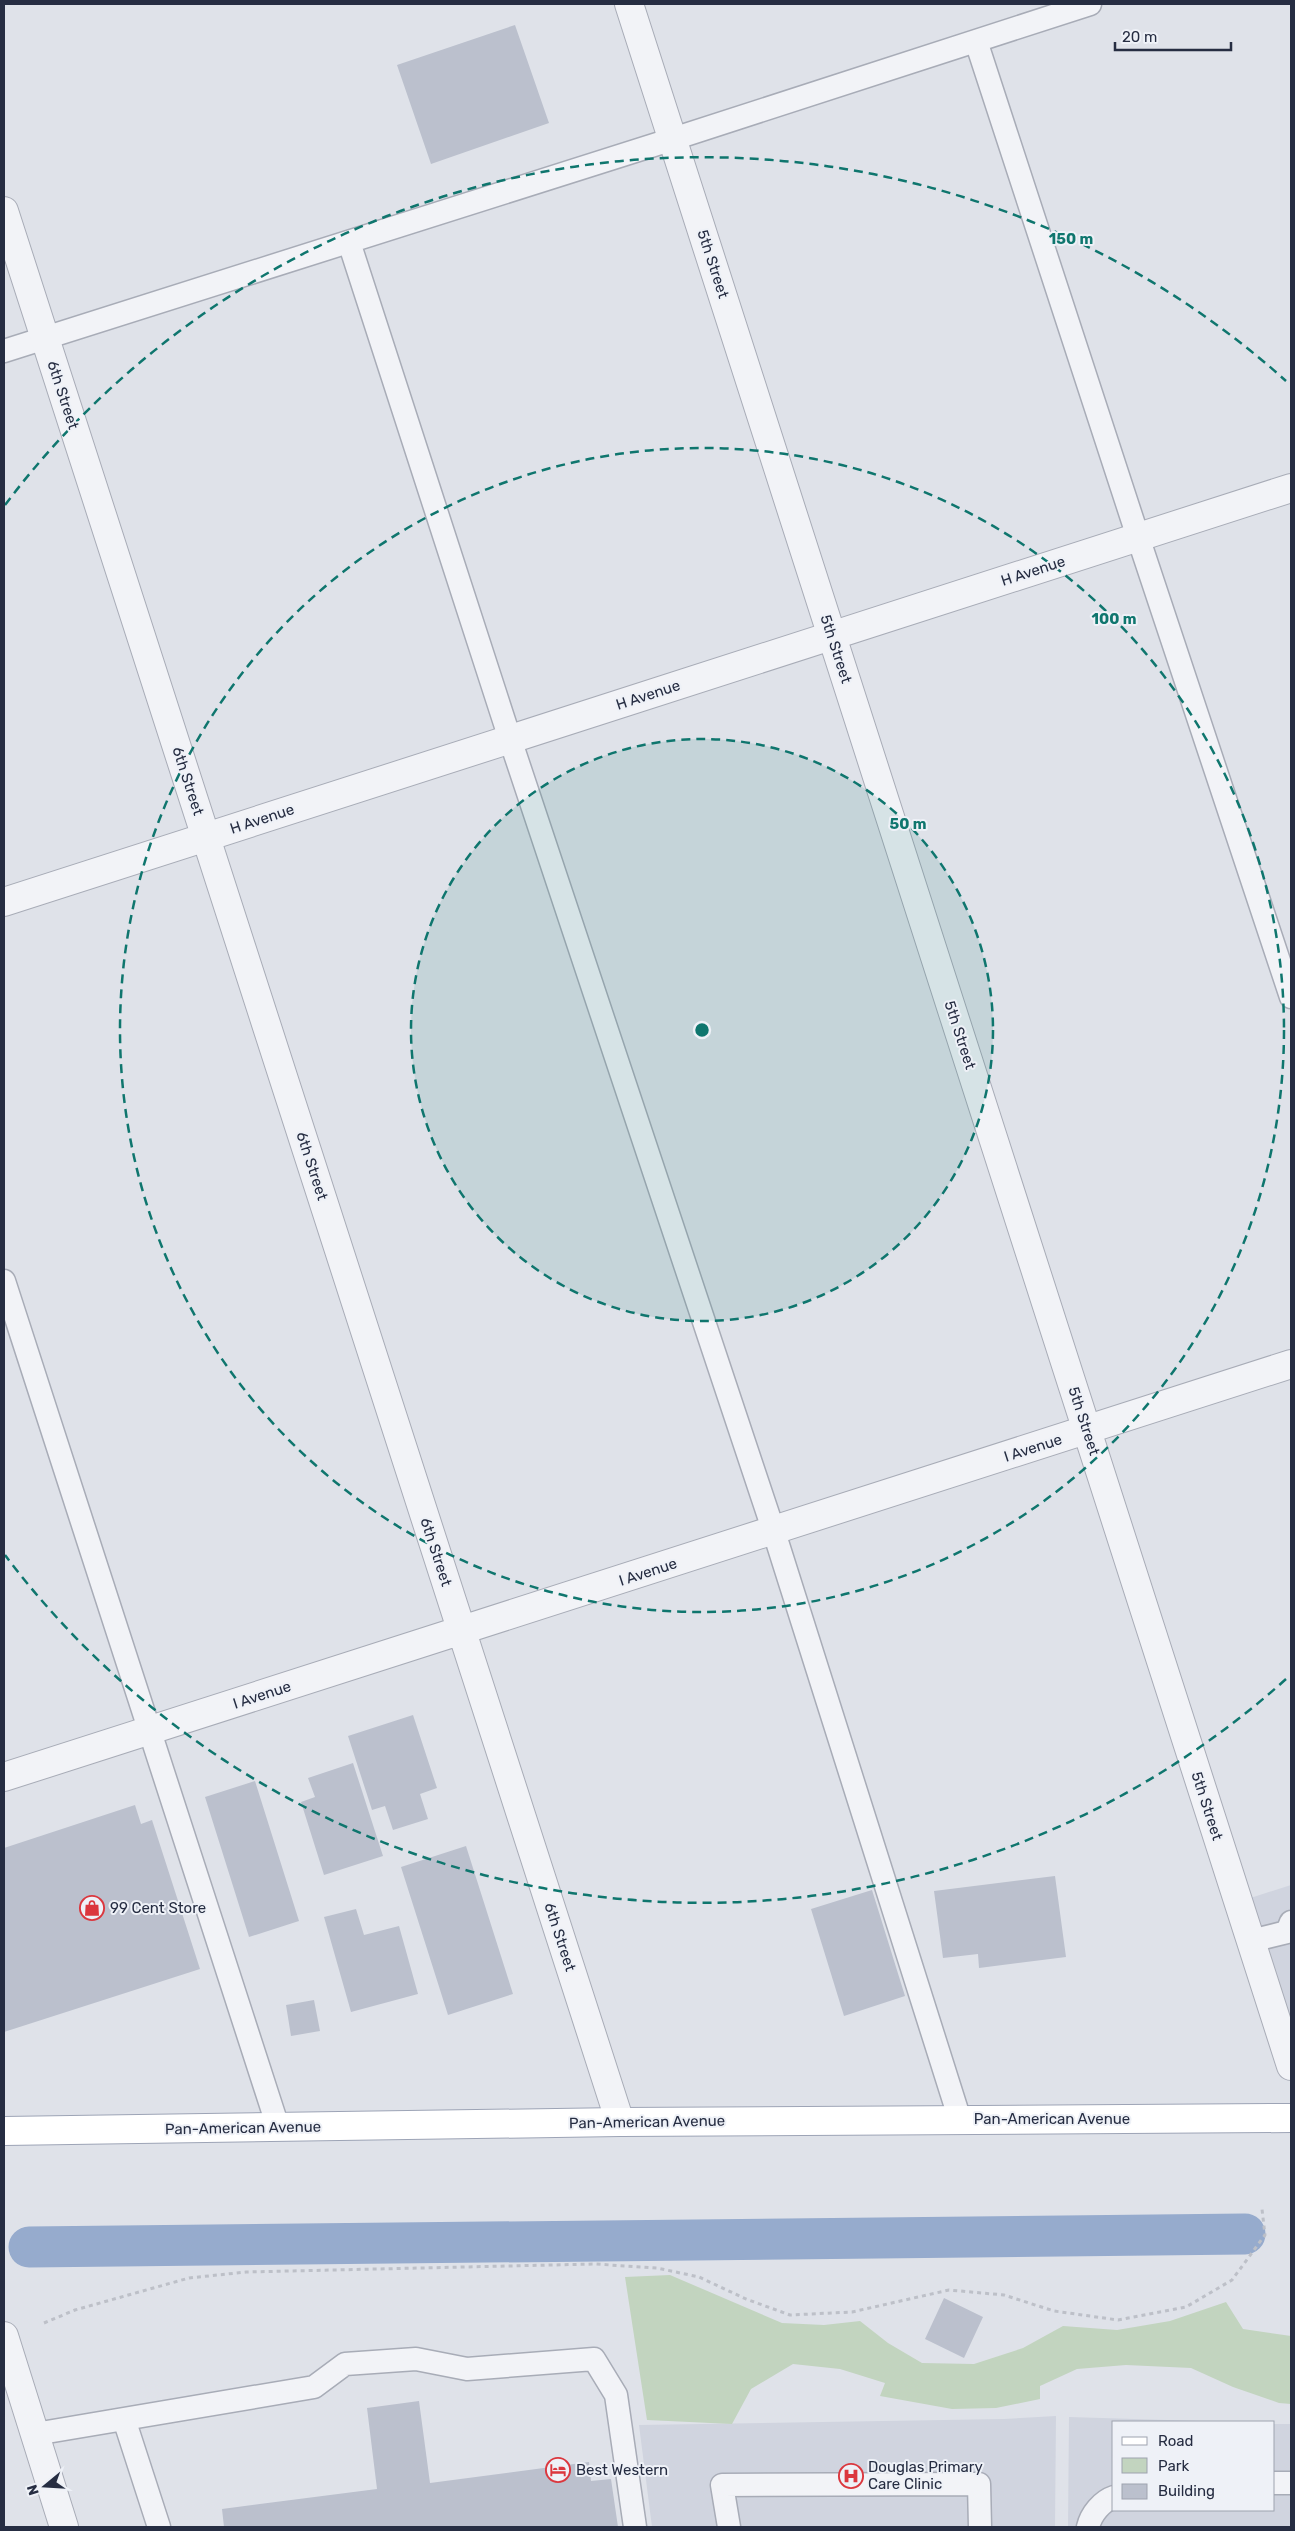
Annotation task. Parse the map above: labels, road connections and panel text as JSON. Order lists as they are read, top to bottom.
{
  "streets": {
    "main road": ["Pan-American Avenue"],
    "street": [
      "5th Street",
      "6th Street",
      "H Avenue",
      "I Avenue"
    ]
  },
  "crossings": [
    ["5th Street", "H Avenue"],
    ["5th Street", "I Avenue"],
    ["6th Street", "H Avenue"],
    ["6th Street", "I Avenue"],
    ["6th Street", "Pan-American Avenue"]
  ],
  "places": {
    "shop": ["99 Cent Store"],
    "hotel": ["Best Western"],
    "hospital": ["Douglas Primary Care Clinic"]
  },
  "legend": ["Road", "Park", "Building"],
  "scale_bar": "20 m",
  "north": "left",
  "rings": ["150 m", "100 m", "50 m"]
}
